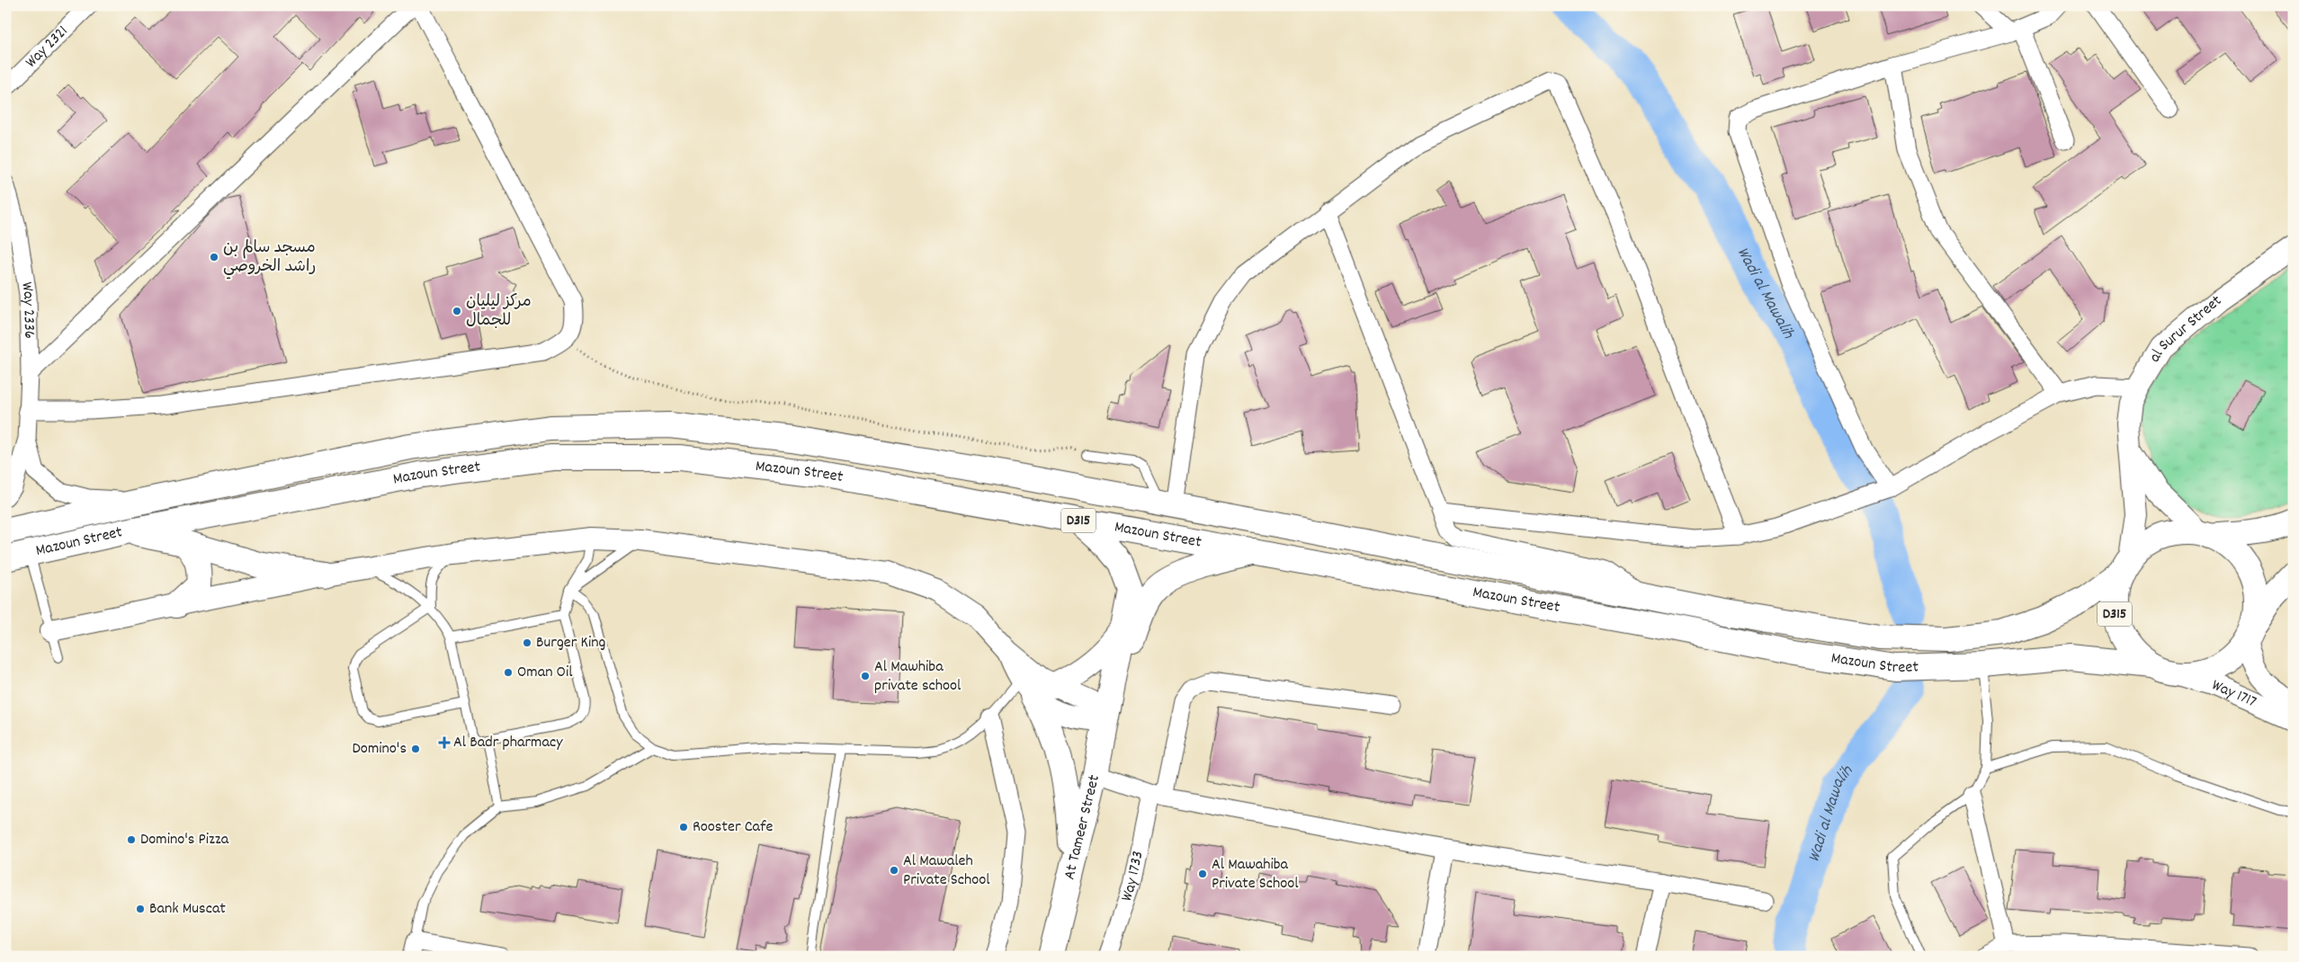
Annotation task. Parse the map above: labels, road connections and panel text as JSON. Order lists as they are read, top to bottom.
{
  "streets": {
    "main road": ["Mazoun Street", "D315", "At Tameer Street"],
    "street": [
      "Way 2321",
      "Way 2336",
      "al Surur Street",
      "Way 1717",
      "Way 1733"
    ]
  },
  "crossings": [
    ["al Surur Street", "Mazoun Street"],
    ["al Surur Street", "D315"],
    ["al Surur Street", "Way 1717"],
    ["Mazoun Street", "D315"],
    ["Mazoun Street", "Way 1717"],
    ["Mazoun Street", "At Tameer Street"],
    ["D315", "Way 1717"]
  ],
  "water": ["Wadi al Mawalih"],
  "places": {
    "other": [
      "مسجد سالم بن راشد الخروصي",
      "مركز ليليان للجمال",
      "Burger King",
      "Oman Oil",
      "Al Mawhiba private school",
      "Domino's",
      "Rooster Cafe",
      "Domino's Pizza",
      "Al Mawaleh Private School",
      "Al Mawahiba Private School",
      "Bank Muscat"
    ],
    "health": ["Al Badr pharmacy"]
  }
}
